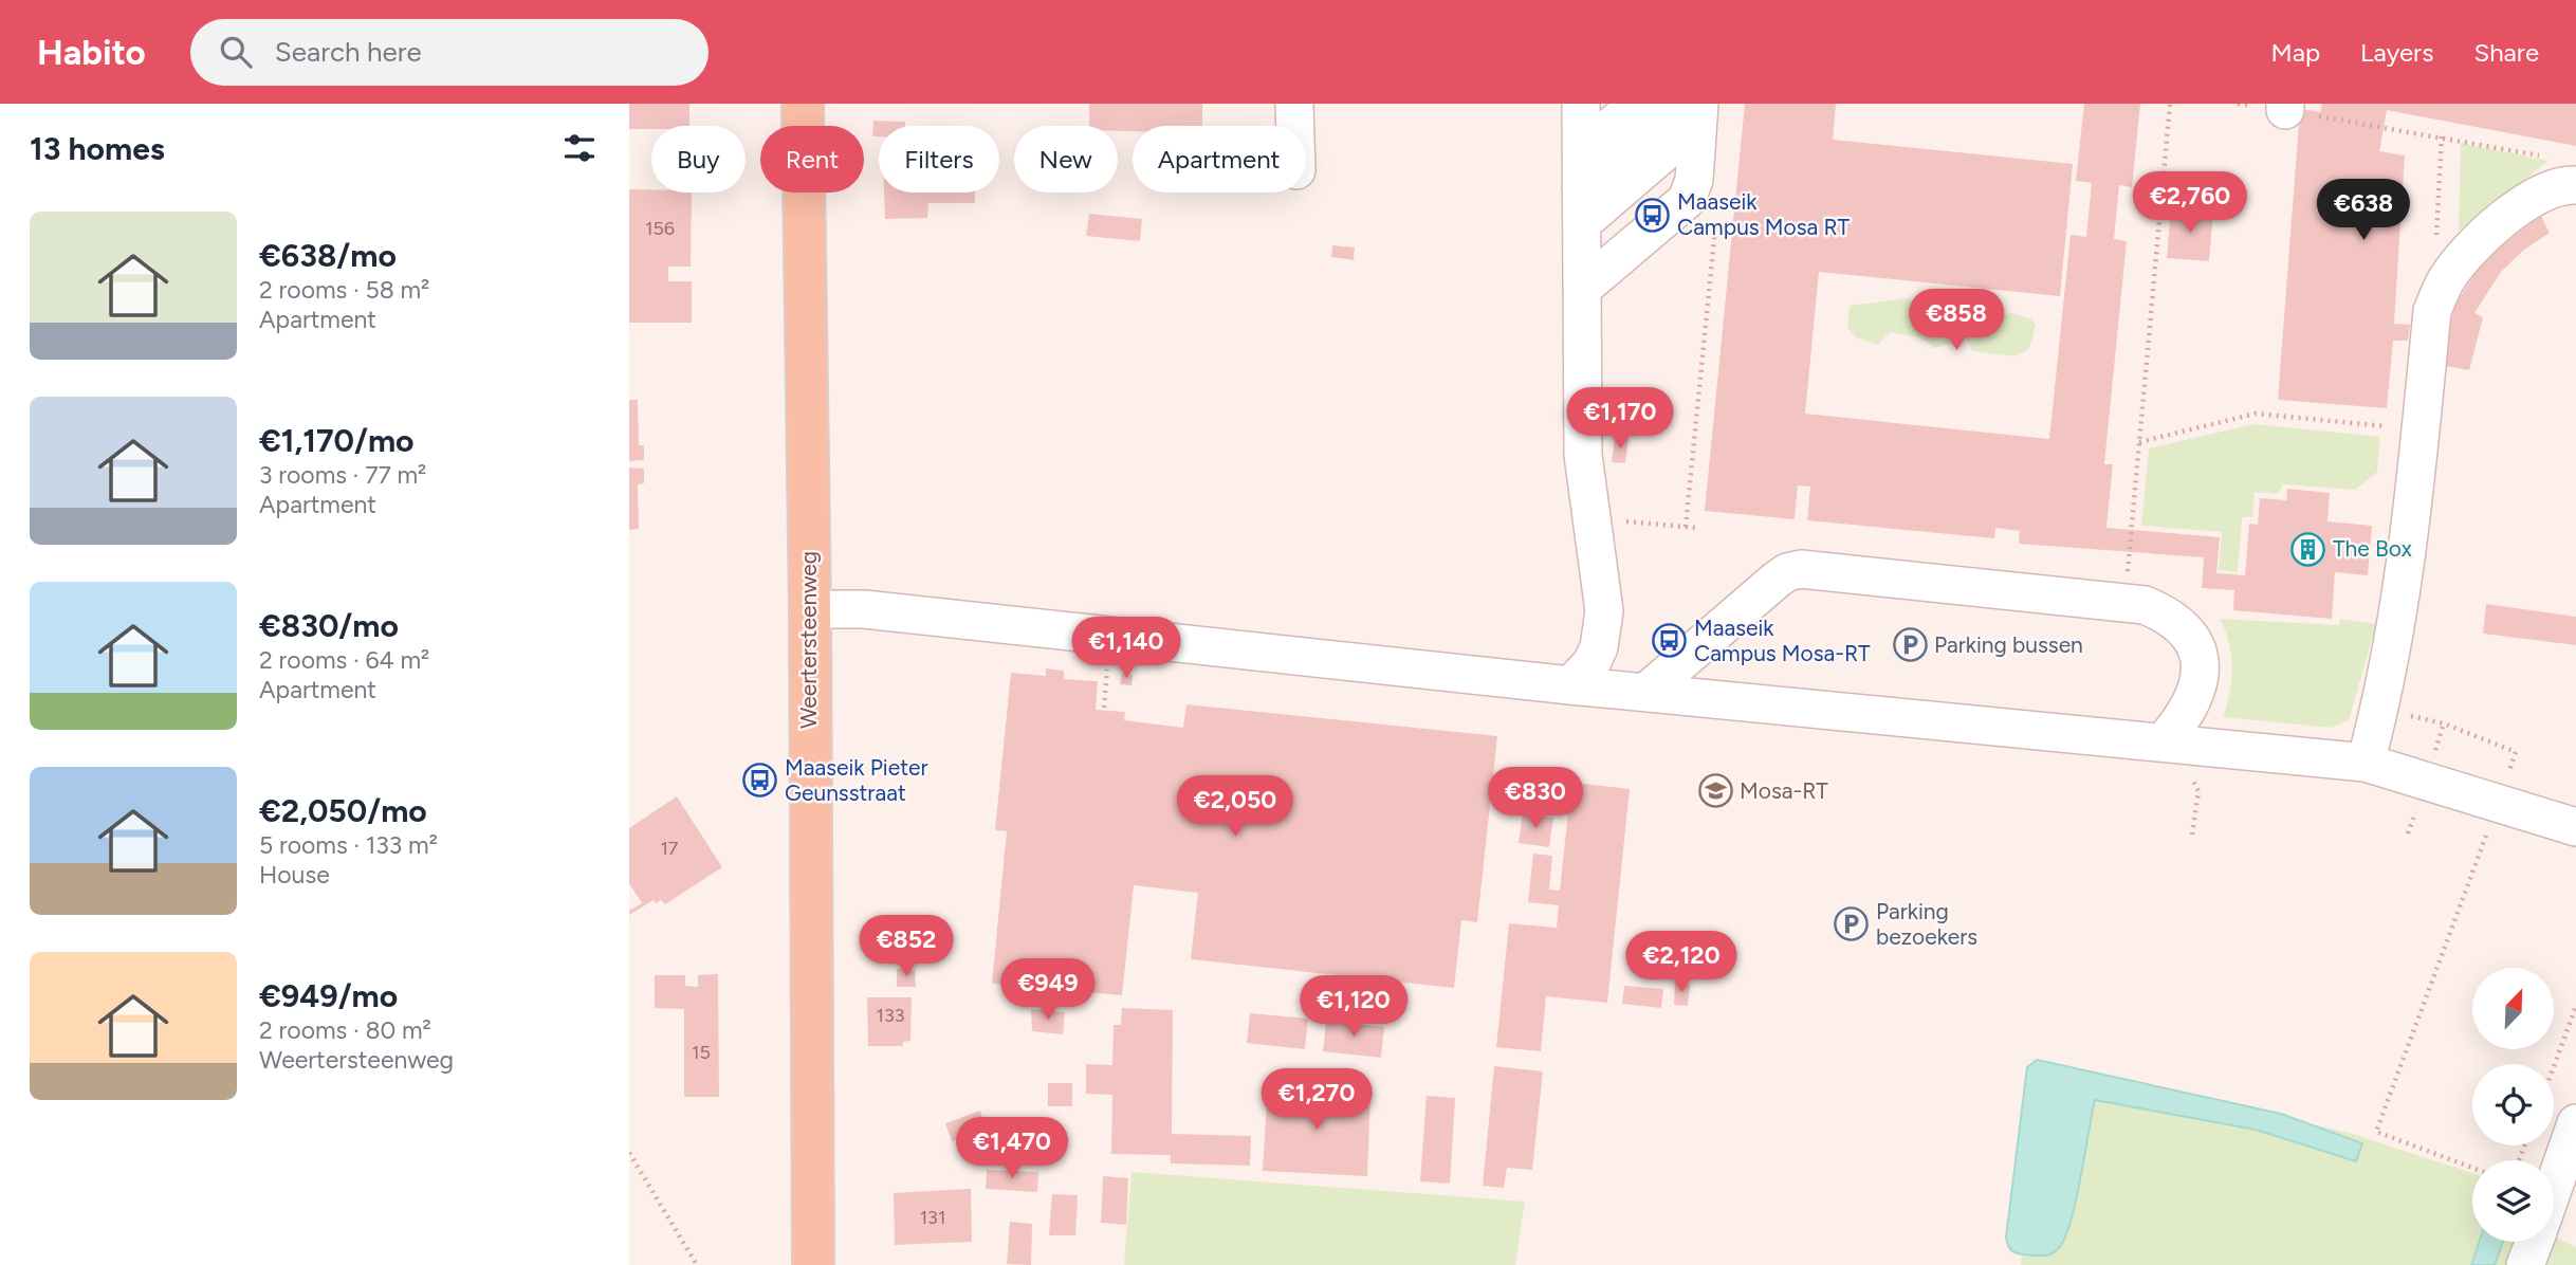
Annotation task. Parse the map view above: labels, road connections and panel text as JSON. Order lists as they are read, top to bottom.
{
  "streets": {
    "main road": ["Weertersteenweg"]
  },
  "places": {
    "bus stop": ["Maaseik Campus Mosa RT", "Maaseik Campus Mosa-RT", "Maaseik Pieter Geunsstraat"],
    "building": ["The Box"],
    "parking": ["Parking bussen", "Parking bezoekers"],
    "school or university": ["Mosa-RT"]
  },
  "house_numbers": [
    "156",
    "17",
    "133",
    "15",
    "131"
  ],
  "north": "top right",
  "page": {
    "header": "Habito",
    "search": "Search here",
    "nav": ["Map", "Layers", "Share"],
    "heading": "13 homes",
    "chip": [
      "Buy",
      "Rent",
      "Filters",
      "New",
      "Apartment"
    ],
    "price": [
      "€2,760",
      "€638",
      "€858",
      "€1,170",
      "€1,140",
      "€830",
      "€2,050",
      "€852",
      "€2,120",
      "€949",
      "€1,120",
      "€1,270",
      "€1,470"
    ],
    "list": [
      {
        "name": "€638/mo",
        "note": "2 rooms · 58 m² · Apartment"
      },
      {
        "name": "€1,170/mo",
        "note": "3 rooms · 77 m² · Apartment"
      },
      {
        "name": "€830/mo",
        "note": "2 rooms · 64 m² · Apartment"
      },
      {
        "name": "€2,050/mo",
        "note": "5 rooms · 133 m² · House"
      },
      {
        "name": "€949/mo",
        "note": "2 rooms · 80 m² · Weertersteenweg"
      }
    ]
  }
}
